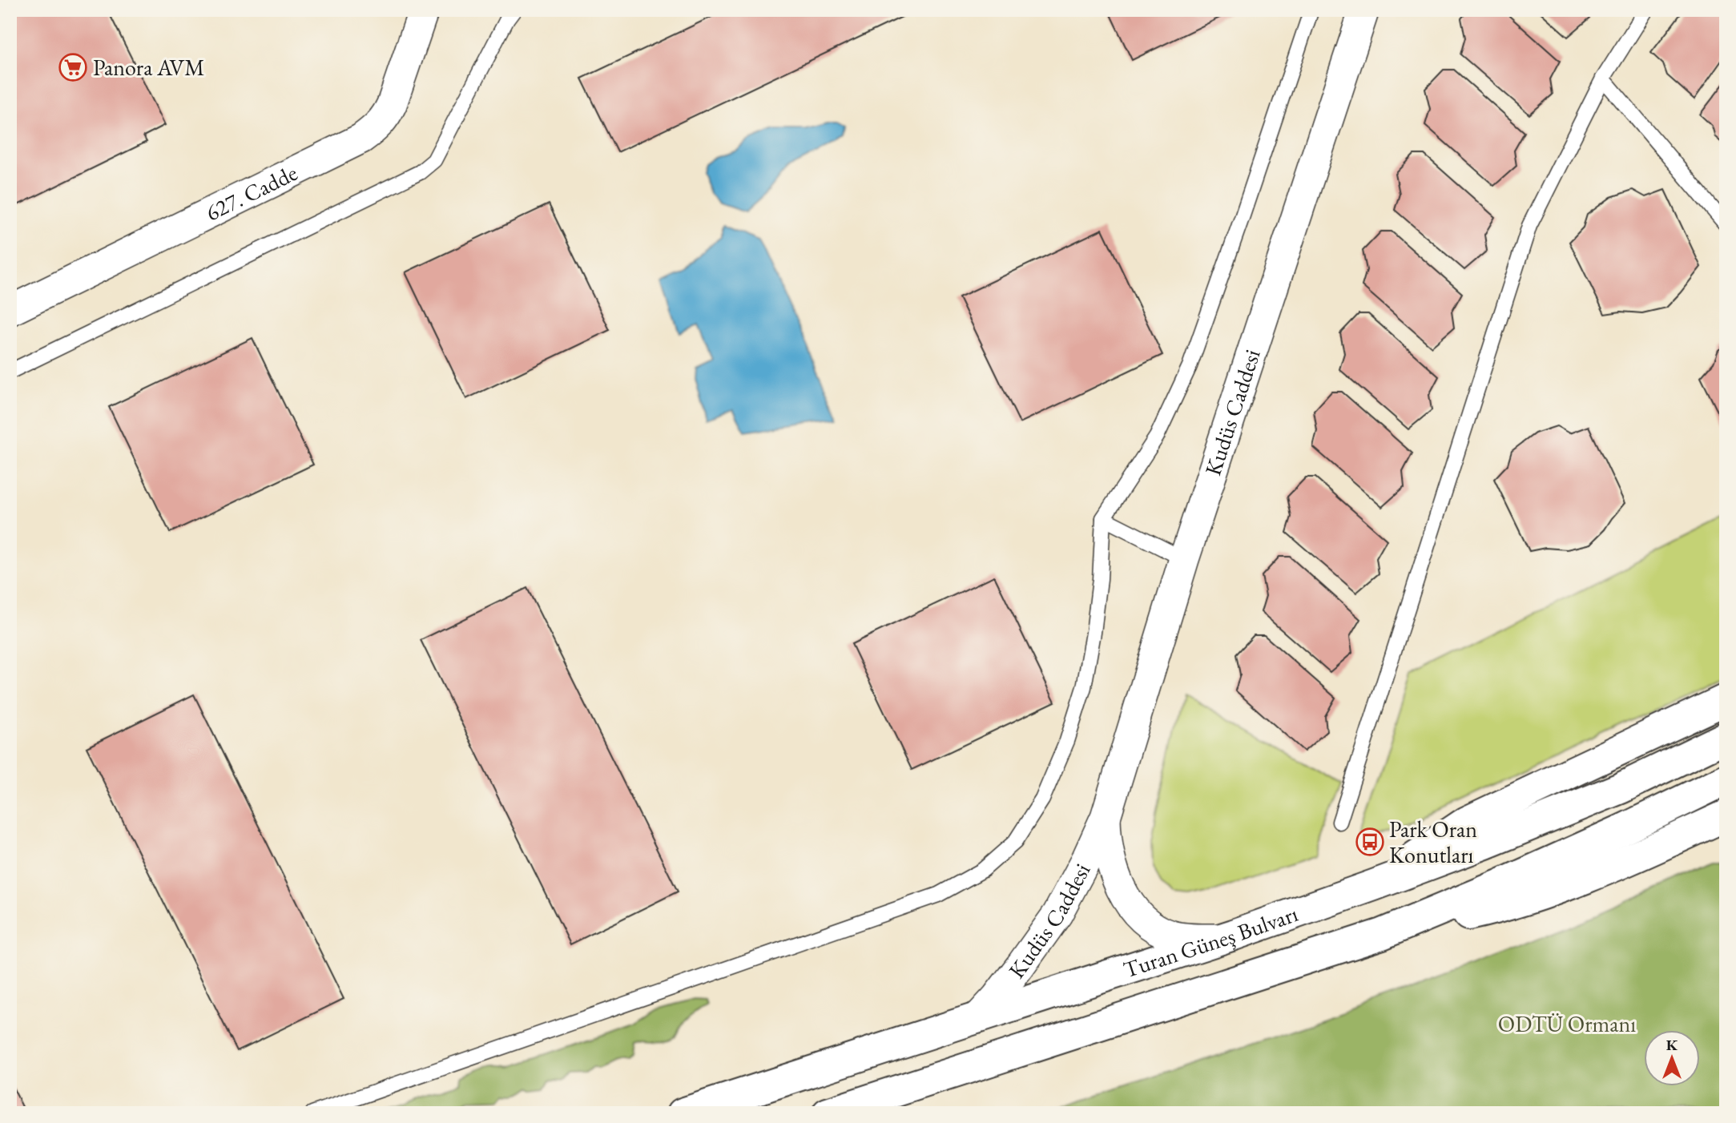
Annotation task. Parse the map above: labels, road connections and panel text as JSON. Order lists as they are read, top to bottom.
{
  "streets": {
    "main road": ["Turan Güneş Bulvarı"],
    "street": ["627. Cadde", "Kudüs Caddesi"]
  },
  "crossings": [
    ["Kudüs Caddesi", "Turan Güneş Bulvarı"]
  ],
  "parks": ["ODTÜ Ormanı"],
  "places": {
    "supermarket": ["Panora AVM"],
    "bus stop": ["Park Oran Konutları"]
  },
  "north": "top"
}
